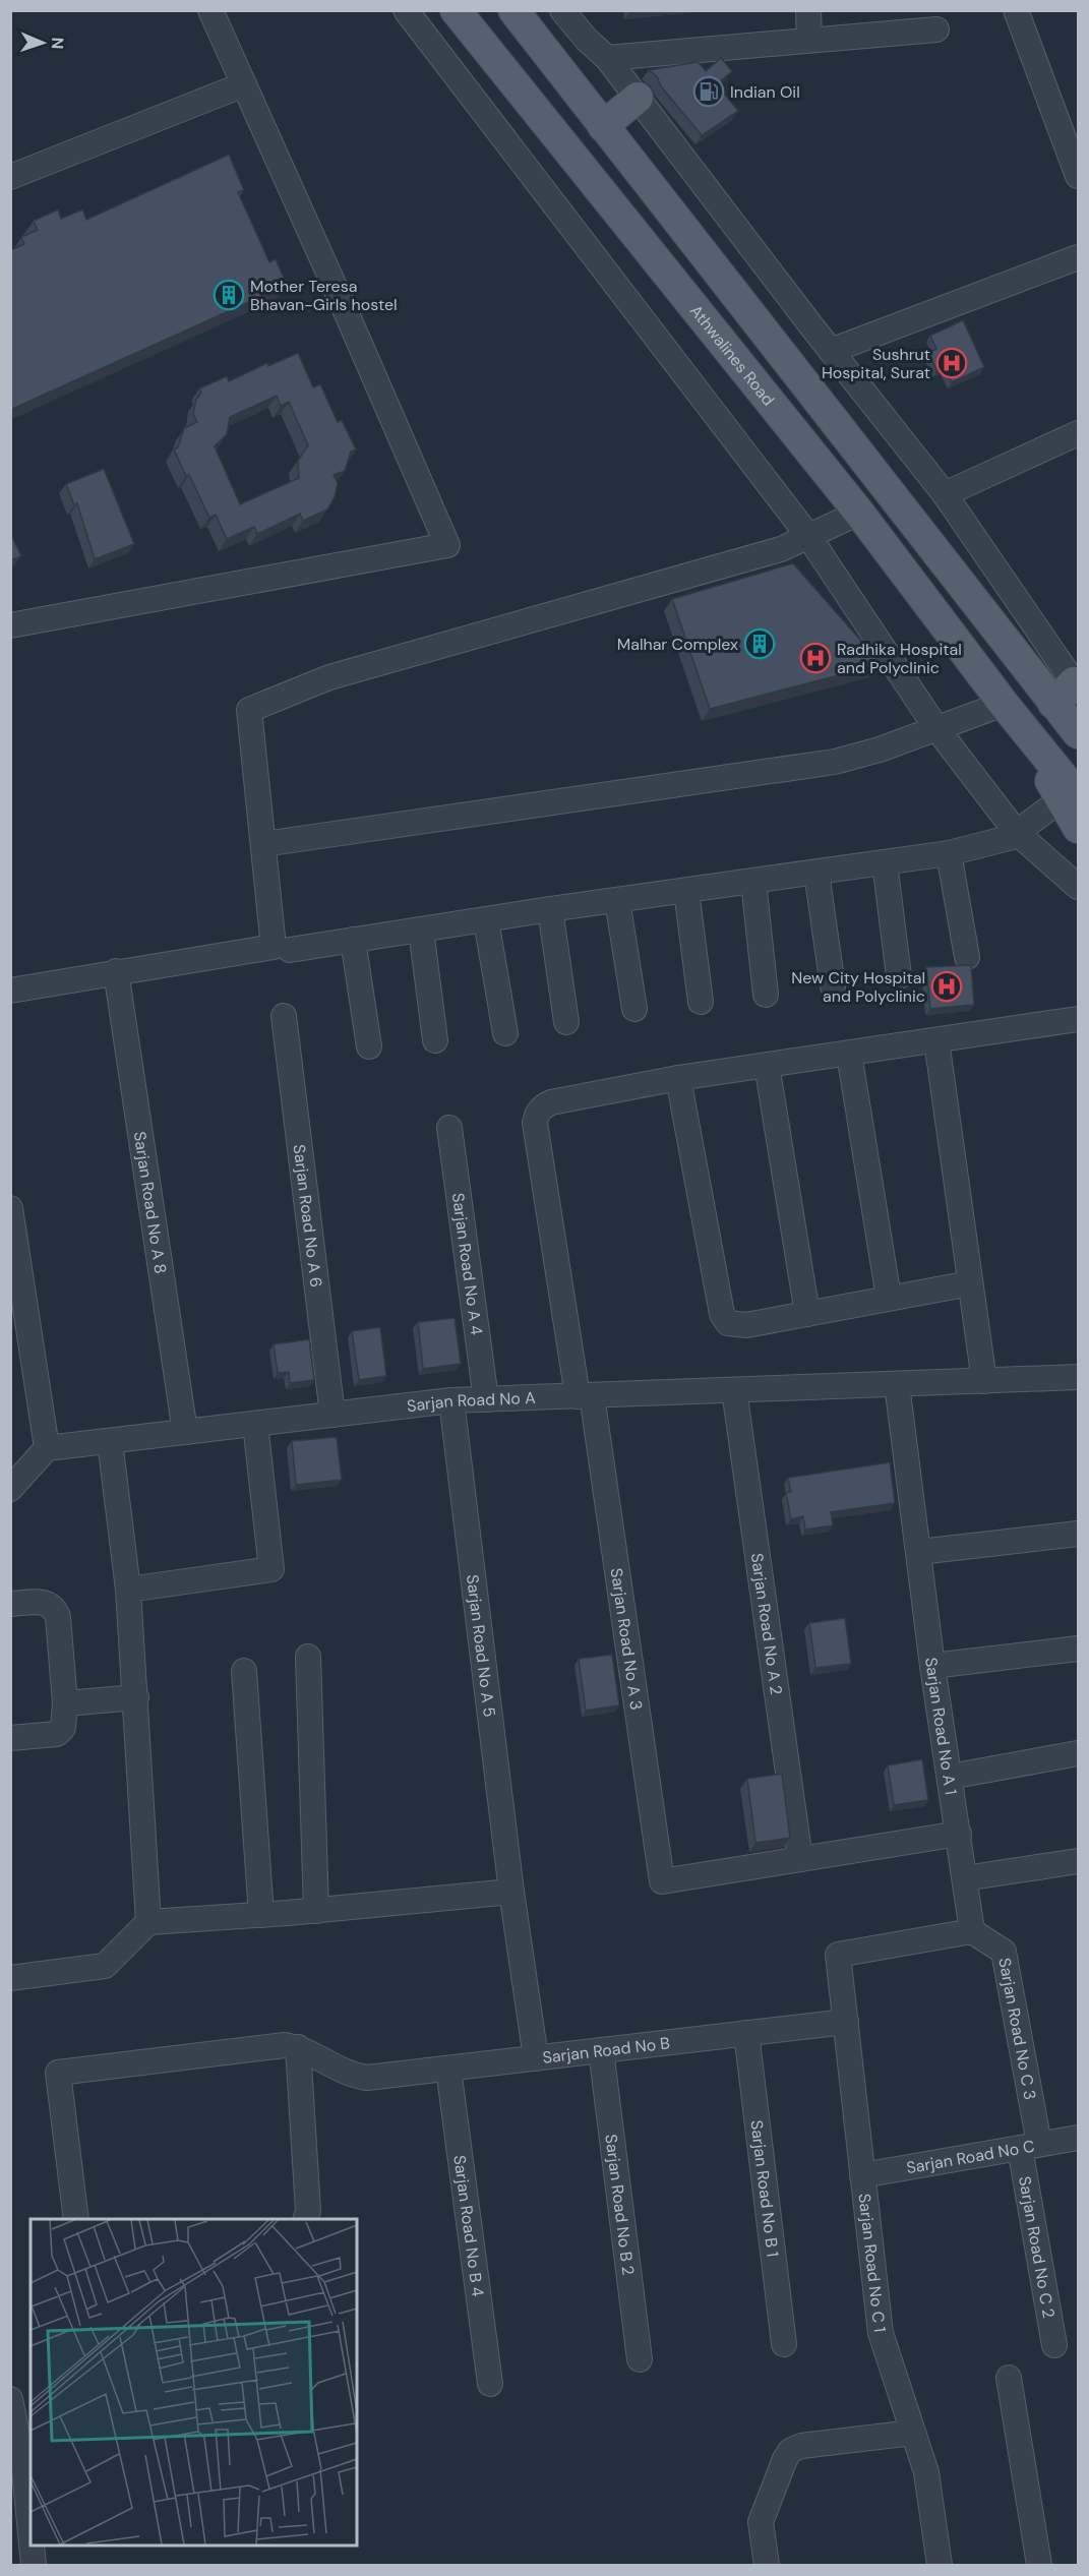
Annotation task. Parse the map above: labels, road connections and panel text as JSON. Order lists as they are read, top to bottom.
{
  "streets": {
    "main road": ["Athwalines Road"],
    "street": [
      "Sarjan Road No A 8",
      "Sarjan Road No A 6",
      "Sarjan Road No A 4",
      "Sarjan Road No A",
      "Sarjan Road No A 2",
      "Sarjan Road No A 3",
      "Sarjan Road No A 5",
      "Sarjan Road No A 1",
      "Sarjan Road No C 3",
      "Sarjan Road No B",
      "Sarjan Road No C",
      "Sarjan Road No B 1",
      "Sarjan Road No B 2",
      "Sarjan Road No B 4",
      "Sarjan Road No C 2",
      "Sarjan Road No C 1"
    ]
  },
  "crossings": [
    ["Sarjan Road No A 8", "Sarjan Road No A"],
    ["Sarjan Road No A 6", "Sarjan Road No A"],
    ["Sarjan Road No A 4", "Sarjan Road No A"],
    ["Sarjan Road No A", "Sarjan Road No A 2"],
    ["Sarjan Road No A", "Sarjan Road No A 3"],
    ["Sarjan Road No A", "Sarjan Road No A 5"],
    ["Sarjan Road No A", "Sarjan Road No A 1"],
    ["Sarjan Road No A 2", "Sarjan Road No A 3"],
    ["Sarjan Road No A 5", "Sarjan Road No B"],
    ["Sarjan Road No A 1", "Sarjan Road No C 3"],
    ["Sarjan Road No A 1", "Sarjan Road No C 1"],
    ["Sarjan Road No C 3", "Sarjan Road No C"],
    ["Sarjan Road No C 3", "Sarjan Road No C 2"],
    ["Sarjan Road No C 3", "Sarjan Road No C 1"],
    ["Sarjan Road No B", "Sarjan Road No B 1"],
    ["Sarjan Road No B", "Sarjan Road No B 2"],
    ["Sarjan Road No B", "Sarjan Road No B 4"],
    ["Sarjan Road No B", "Sarjan Road No C 1"],
    ["Sarjan Road No C", "Sarjan Road No C 2"],
    ["Sarjan Road No C", "Sarjan Road No C 1"]
  ],
  "places": {
    "fuel station": ["Indian Oil"],
    "building": ["Mother Teresa Bhavan-Girls hostel", "Malhar Complex"],
    "hospital": ["Sushrut Hospital, Surat", "Radhika Hospital and Polyclinic", "New City Hospital and Polyclinic"]
  },
  "north": "right"
}
